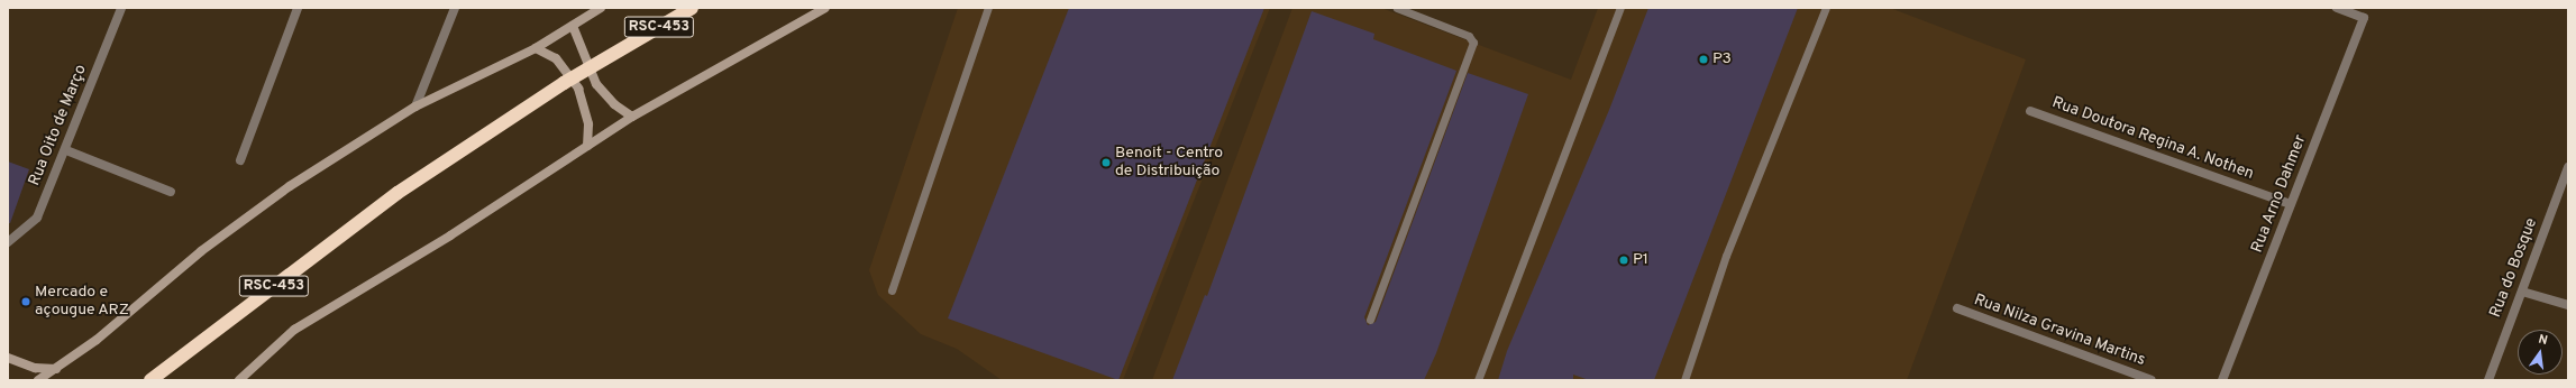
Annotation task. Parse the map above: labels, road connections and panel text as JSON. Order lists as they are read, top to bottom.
{
  "streets": {
    "highway": ["RSC-453"],
    "street": [
      "Rua Oito de Março",
      "Rua Doutora Regina A. Nothen",
      "Rua Arno Dahmer",
      "Rua do Bosque",
      "Rua Nilza Gravina Martins"
    ]
  },
  "crossings": [
    ["Rua Doutora Regina A. Nothen", "Rua Arno Dahmer"]
  ],
  "places": [
    "P3",
    "Benoit - Centro de Distribuição",
    "P1",
    "Mercado e açougue ARZ"
  ],
  "north": "top"
}
